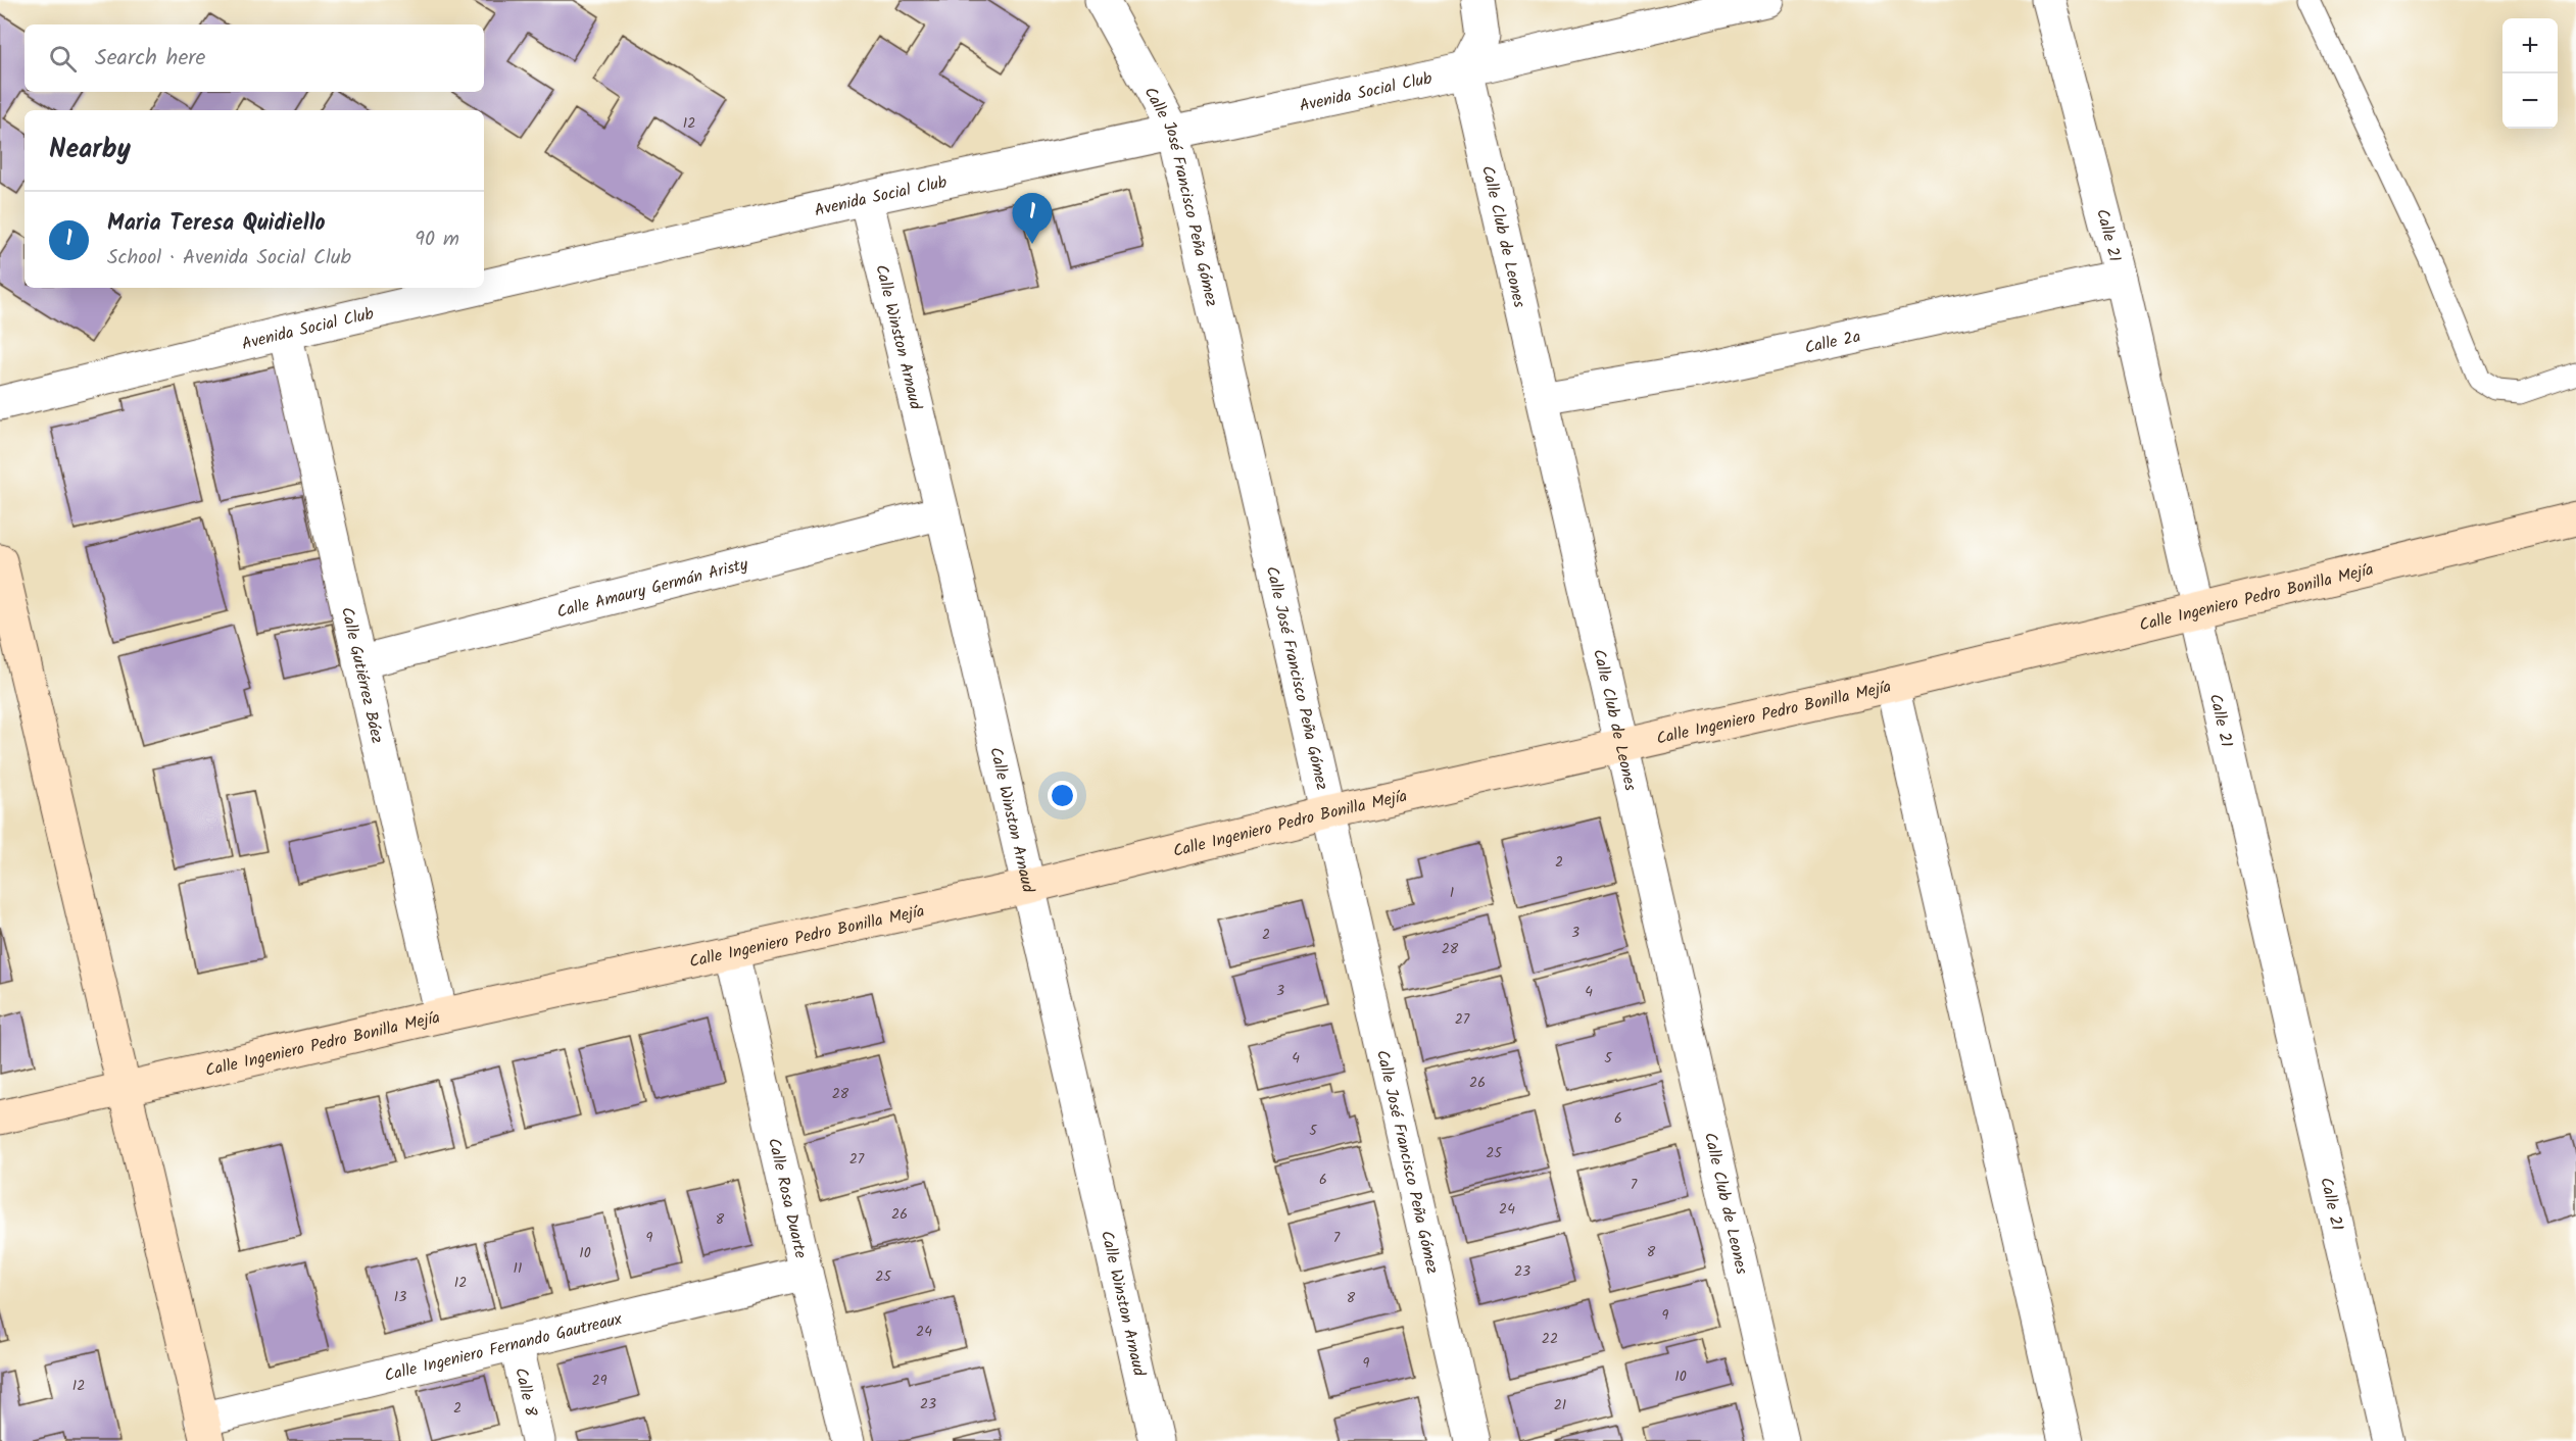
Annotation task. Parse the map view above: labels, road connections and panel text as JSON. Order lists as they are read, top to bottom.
{
  "streets": {
    "street": [
      "Avenida Social Club",
      "Calle José Francisco Peña Gómez",
      "Calle Club de Leones",
      "Calle 21",
      "Calle Winston Arnaud",
      "Calle 2a",
      "Calle Amaury Germán Aristy",
      "Calle Ingeniero Pedro Bonilla Mejía",
      "Calle Gutiérrez Báez",
      "Calle Rosa Duarte",
      "Calle Ingeniero Fernando Gautreaux",
      "Calle 8"
    ]
  },
  "crossings": [
    ["Avenida Social Club", "Calle José Francisco Peña Gómez"],
    ["Avenida Social Club", "Calle Club de Leones"],
    ["Avenida Social Club", "Calle Winston Arnaud"],
    ["Avenida Social Club", "Calle Gutiérrez Báez"],
    ["Calle José Francisco Peña Gómez", "Calle Ingeniero Pedro Bonilla Mejía"],
    ["Calle Club de Leones", "Calle 2a"],
    ["Calle Club de Leones", "Calle Ingeniero Pedro Bonilla Mejía"],
    ["Calle 21", "Calle 2a"],
    ["Calle 21", "Calle Ingeniero Pedro Bonilla Mejía"],
    ["Calle Winston Arnaud", "Calle Amaury Germán Aristy"],
    ["Calle Winston Arnaud", "Calle Ingeniero Pedro Bonilla Mejía"],
    ["Calle Amaury Germán Aristy", "Calle Gutiérrez Báez"],
    ["Calle Ingeniero Pedro Bonilla Mejía", "Calle Gutiérrez Báez"],
    ["Calle Ingeniero Pedro Bonilla Mejía", "Calle Rosa Duarte"],
    ["Calle Rosa Duarte", "Calle Ingeniero Fernando Gautreaux"],
    ["Calle Ingeniero Fernando Gautreaux", "Calle 8"]
  ],
  "house_numbers": [
    "12",
    "2",
    "1",
    "3",
    "2",
    "28",
    "3",
    "4",
    "27",
    "4",
    "5",
    "26",
    "28",
    "6",
    "5",
    "25",
    "27",
    "6",
    "7",
    "24",
    "26",
    "8",
    "9",
    "7",
    "8",
    "10",
    "11",
    "23",
    "25",
    "12",
    "13",
    "8",
    "9",
    "24",
    "22",
    "9",
    "10",
    "29",
    "12",
    "23",
    "21",
    "2"
  ],
  "page": {
    "map_buttons": ["+", "−"],
    "search": "Search here",
    "heading": "Nearby",
    "list": [
      {
        "mark": "1",
        "name": "Maria Teresa Quidiello",
        "note": "School · Avenida Social Club",
        "value": "90 m"
      }
    ],
    "pins": "1"
  }
}
